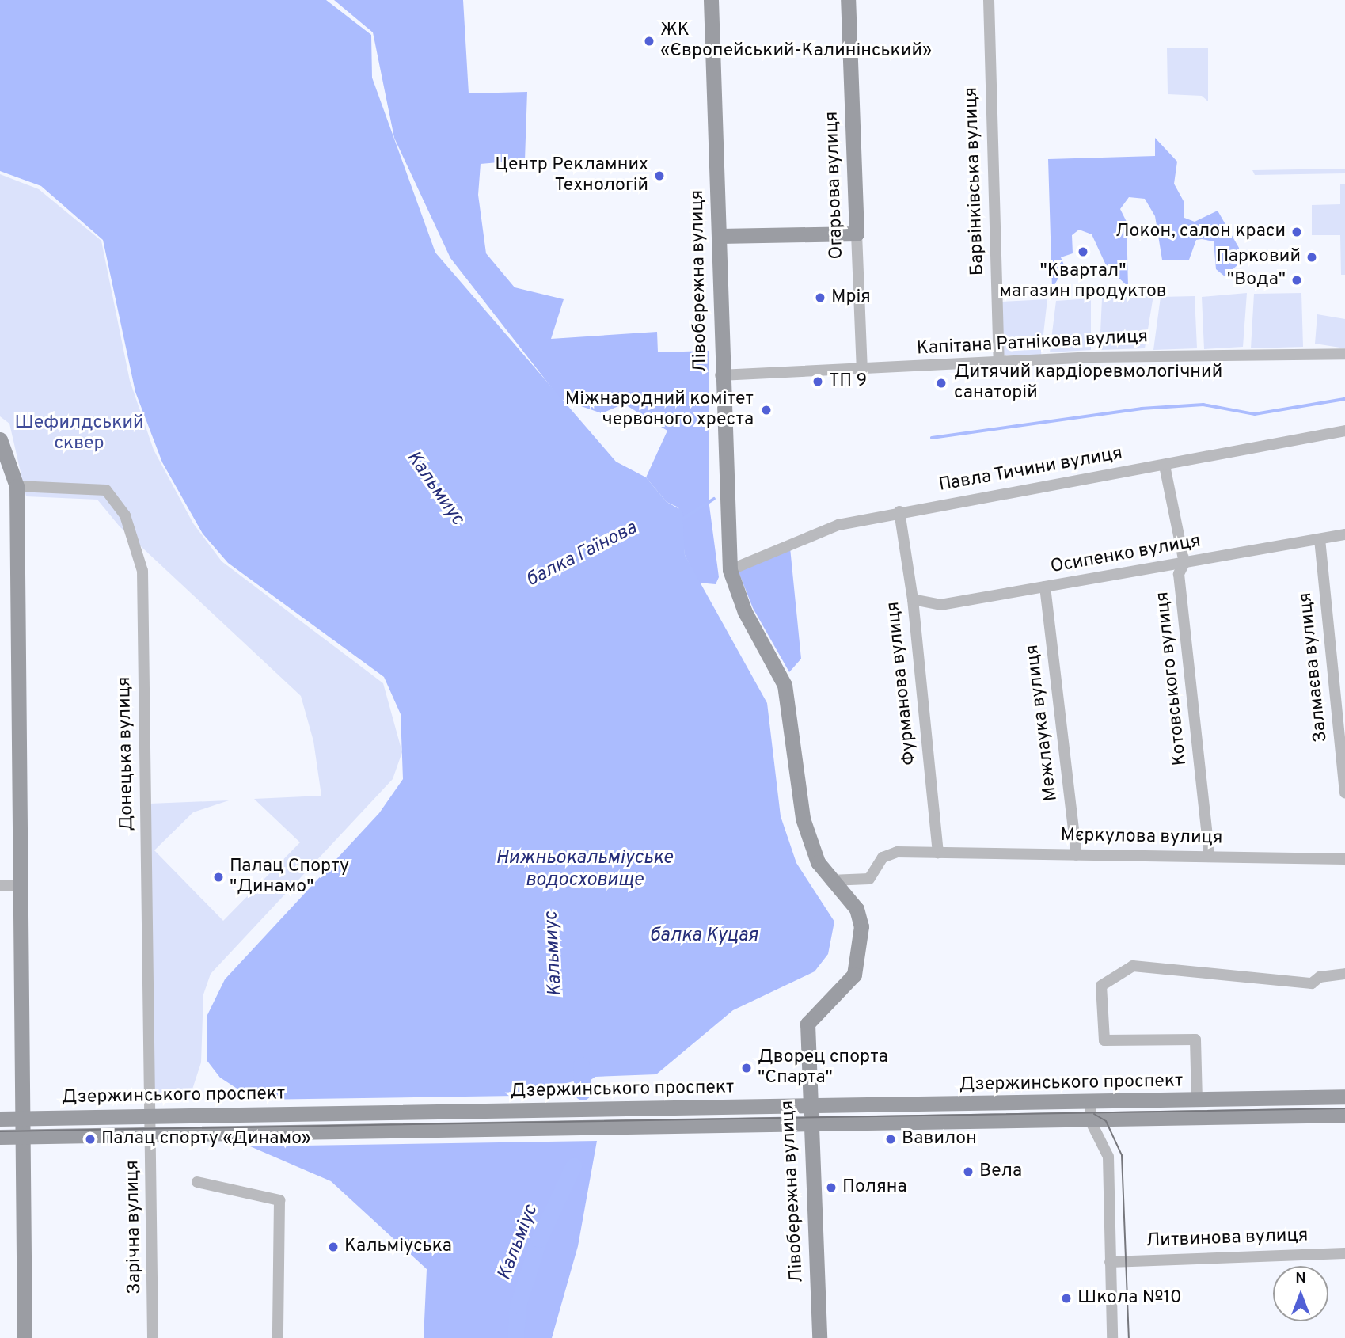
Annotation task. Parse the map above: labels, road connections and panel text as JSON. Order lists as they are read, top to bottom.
{
  "streets": {
    "street": [
      "Барвінківська вулиця",
      "Огарьова вулиця",
      "Лівобережна вулиця",
      "Капітана Ратнікова вулиця",
      "Павла Тичини вулиця",
      "Осипенко вулиця",
      "Залмаєва вулиця",
      "Котовського вулиця",
      "Фурманова вулиця",
      "Межлаука вулиця",
      "Донецька вулиця",
      "Мєркулова вулиця",
      "Дзержинського проспект",
      "Зарічна вулиця",
      "Литвинова вулиця"
    ]
  },
  "crossings": [
    ["Барвінківська вулиця", "Капітана Ратнікова вулиця"],
    ["Огарьова вулиця", "Капітана Ратнікова вулиця"],
    ["Лівобережна вулиця", "Капітана Ратнікова вулиця"],
    ["Лівобережна вулиця", "Павла Тичини вулиця"],
    ["Лівобережна вулиця", "Мєркулова вулиця"],
    ["Лівобережна вулиця", "Дзержинського проспект"],
    ["Павла Тичини вулиця", "Котовського вулиця"],
    ["Павла Тичини вулиця", "Фурманова вулиця"],
    ["Осипенко вулиця", "Залмаєва вулиця"],
    ["Осипенко вулиця", "Котовського вулиця"],
    ["Осипенко вулиця", "Фурманова вулиця"],
    ["Осипенко вулиця", "Межлаука вулиця"],
    ["Котовського вулиця", "Мєркулова вулиця"],
    ["Фурманова вулиця", "Мєркулова вулиця"],
    ["Межлаука вулиця", "Мєркулова вулиця"],
    ["Донецька вулиця", "Дзержинського проспект"],
    ["Донецька вулиця", "Зарічна вулиця"],
    ["Дзержинського проспект", "Зарічна вулиця"]
  ],
  "water": [
    "Кальмиус",
    "балка Гаїнова",
    "Нижньокальміуське водосховище",
    "балка Куцая",
    "Кальміус"
  ],
  "parks": ["Шефилдський сквер"],
  "places": [
    "ЖК «Європейський-Калинінський»",
    "Центр Рекламних Технологій",
    "Локон, салон краси",
    "\"Квартал\" магазин продуктов",
    "Парковий",
    "\"Вода\"",
    "Мрія",
    "ТП 9",
    "Дитячий кардіоревмологічний санаторій",
    "Міжнародний комітет червоного хреста",
    "Палац Спорту \"Динамо\"",
    "Дворец спорта \"Спарта\"",
    "Палац спорту «Динамо»",
    "Вавилон",
    "Вела",
    "Поляна",
    "Кальміуська",
    "Школа №10"
  ],
  "north": "top"
}
